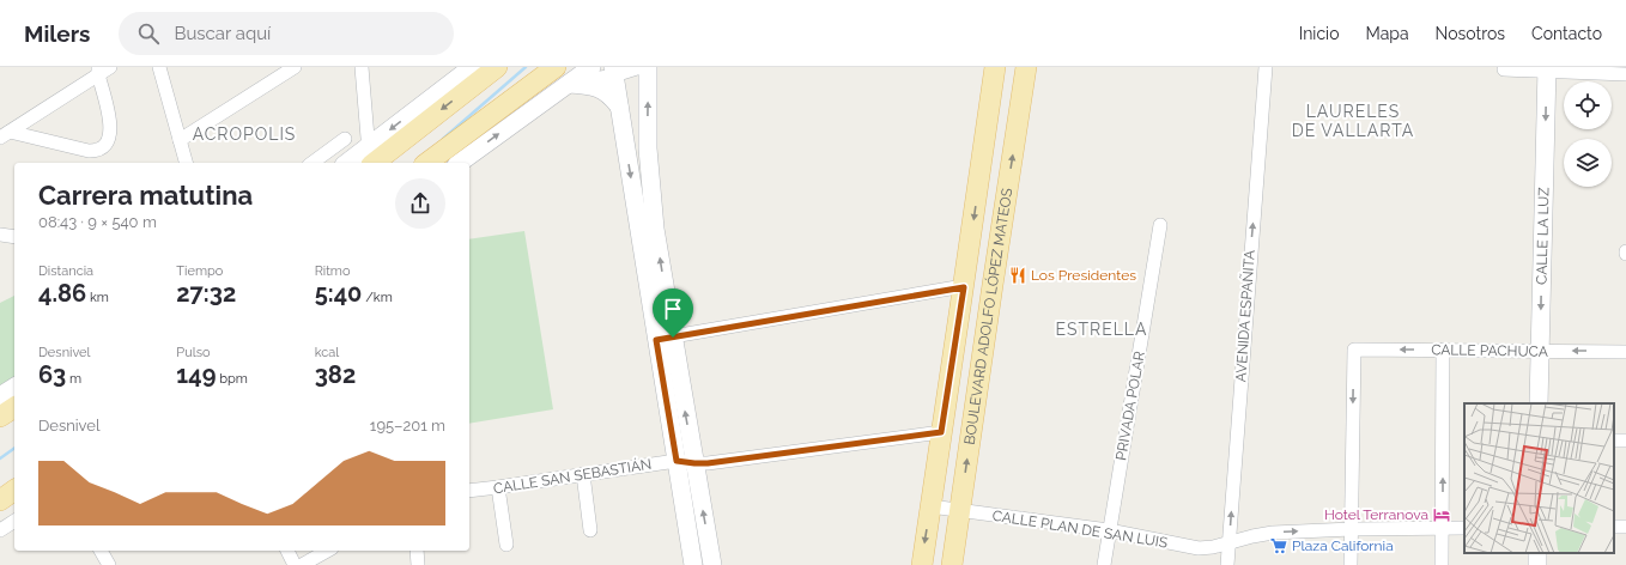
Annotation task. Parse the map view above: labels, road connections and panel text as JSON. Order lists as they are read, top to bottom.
{
  "streets": {
    "main road": ["BOULEVARD ADOLFO LÓPEZ MATEOS"],
    "street": [
      "CALLE LA LUZ",
      "AVENIDA ESPAÑITA",
      "CALLE PACHUCA",
      "PRIVADA POLAR",
      "CALLE SAN SEBASTIÁN",
      "CALLE PLAN DE SAN LUIS"
    ]
  },
  "crossings": [
    ["CALLE LA LUZ", "CALLE PACHUCA"],
    ["BOULEVARD ADOLFO LÓPEZ MATEOS", "CALLE SAN SEBASTIÁN"],
    ["BOULEVARD ADOLFO LÓPEZ MATEOS", "CALLE PLAN DE SAN LUIS"],
    ["AVENIDA ESPAÑITA", "CALLE PLAN DE SAN LUIS"],
    ["CALLE PACHUCA", "CALLE PLAN DE SAN LUIS"],
    ["PRIVADA POLAR", "CALLE PLAN DE SAN LUIS"]
  ],
  "one_way": ["CALLE LA LUZ", "AVENIDA ESPAÑITA"],
  "districts": ["LAURELES DE VALLARTA", "ACROPOLIS", "ESTRELLA"],
  "places": {
    "restaurant": ["Los Presidentes"],
    "hotel": ["Hotel Terranova"],
    "supermarket": ["Plaza California"]
  },
  "page": {
    "header": "Milers",
    "search": "Buscar aquí",
    "nav": [
      "Inicio",
      "Mapa",
      "Nosotros",
      "Contacto"
    ],
    "heading": ["Carrera matutina", "08:43 · 9 × 540 m"],
    "stats": [
      ["Distancia", "4.86 km"],
      ["Tiempo", "27:32"],
      ["Ritmo", "5:40 /km"],
      ["Desnivel", "63 m"],
      ["Pulso", "149 bpm"],
      ["kcal", "382"]
    ],
    "chart": ["Desnivel", "195–201 m"]
  }
}
